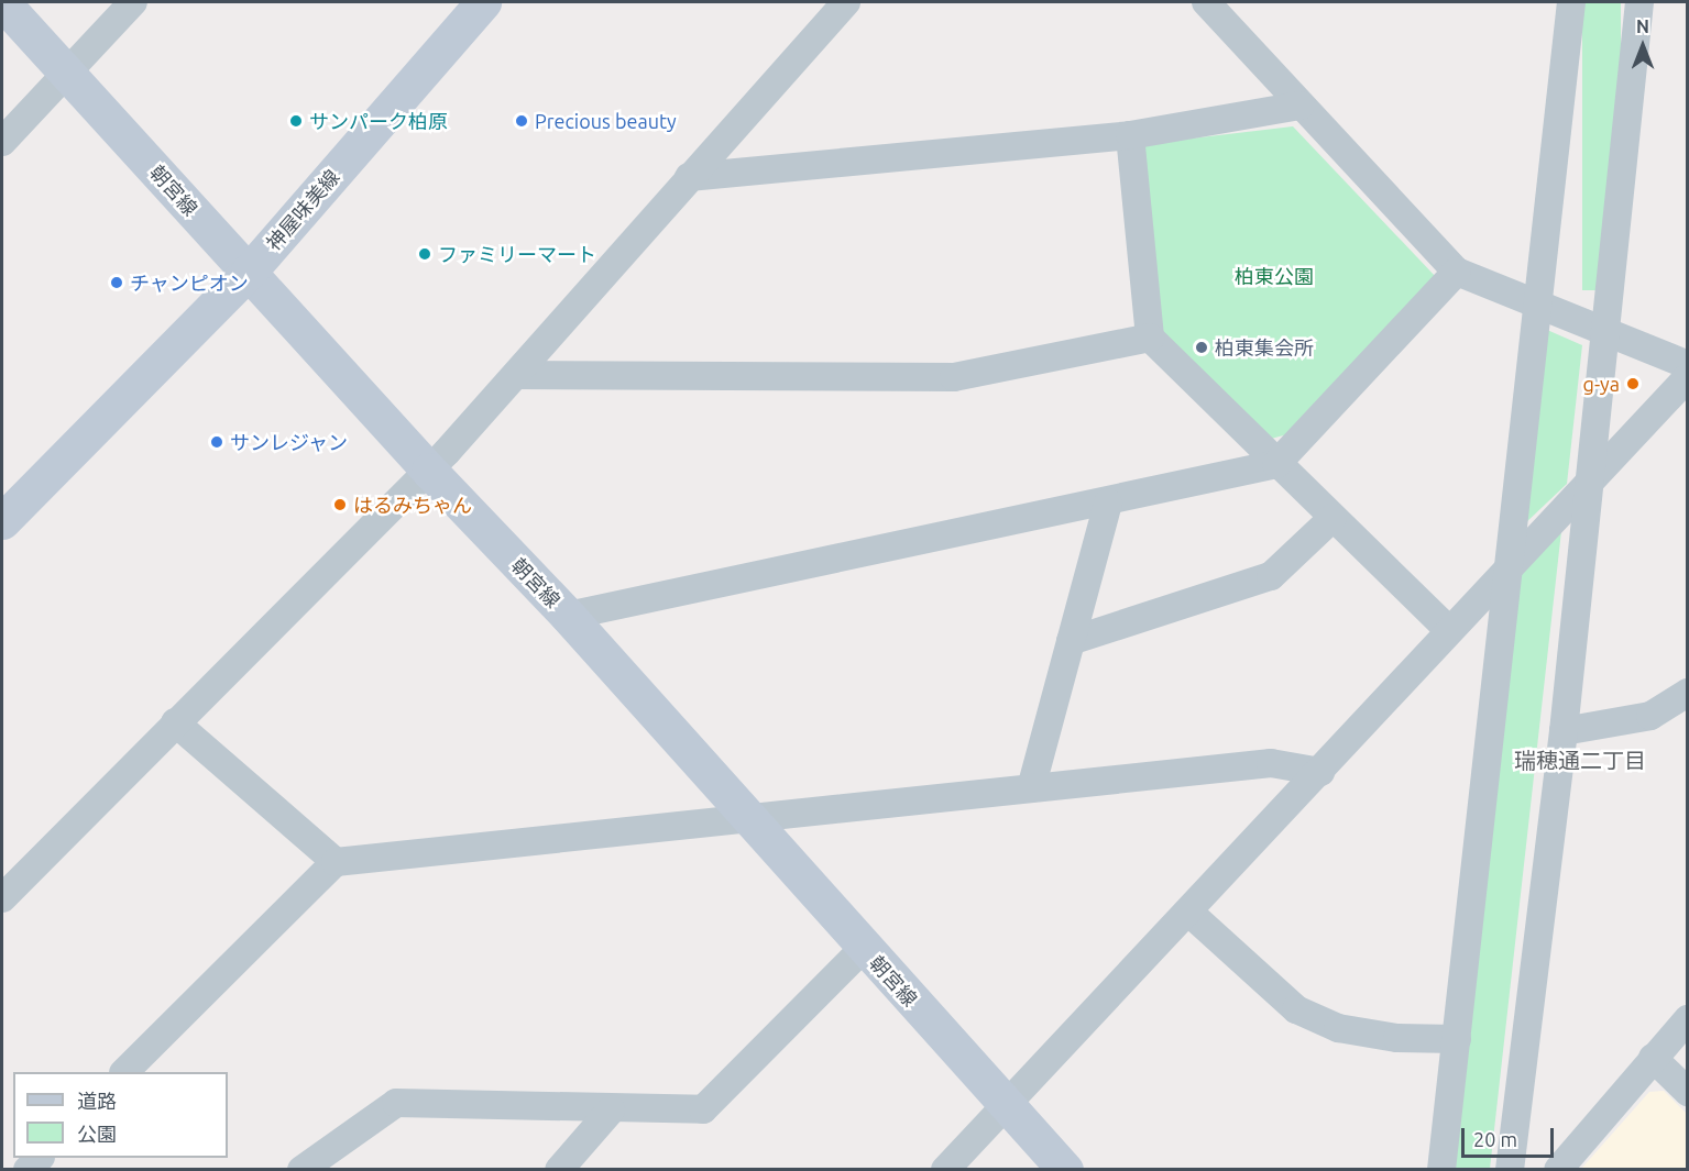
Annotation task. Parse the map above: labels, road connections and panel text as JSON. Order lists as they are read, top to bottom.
{
  "streets": {
    "street": ["朝宮線", "神屋味美線"]
  },
  "crossings": [
    ["朝宮線", "神屋味美線"]
  ],
  "districts": ["瑞穂通二丁目"],
  "parks": ["柏東公園"],
  "places": [
    "サンパーク柏原",
    "Precious beauty",
    "ファミリーマート",
    "チャンピオン",
    "柏東集会所",
    "g-ya",
    "サンレジャン",
    "はるみちゃん"
  ],
  "legend": ["道路", "公園"],
  "scale_bar": "20 m",
  "north": "top"
}
